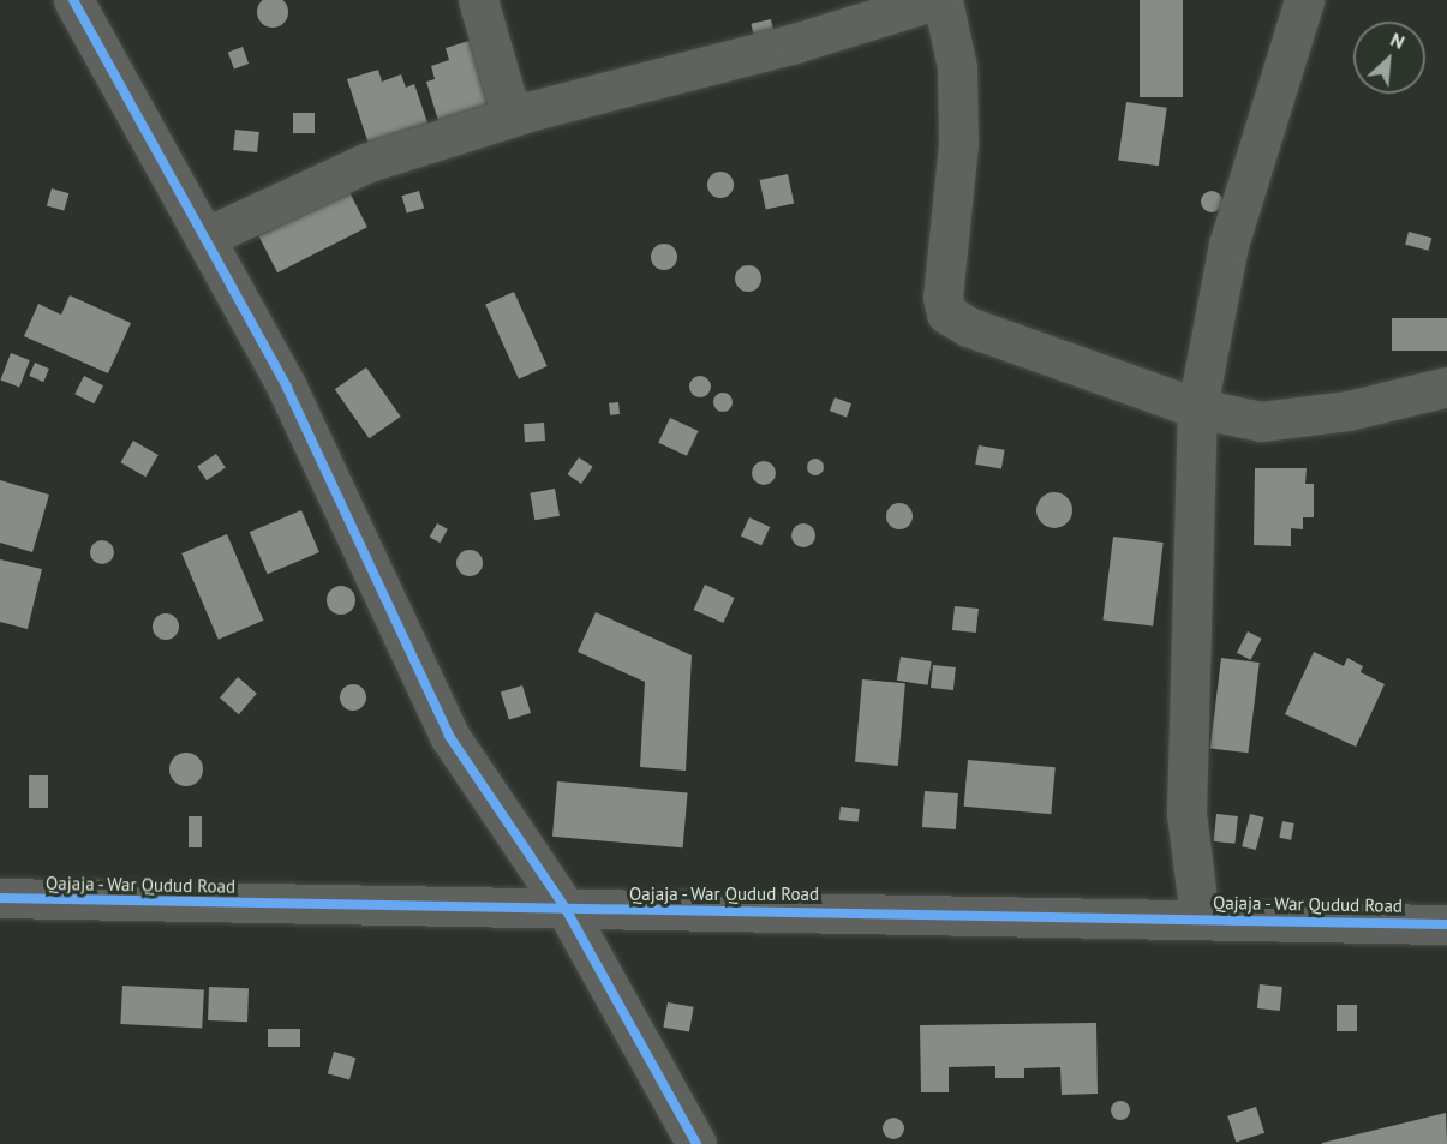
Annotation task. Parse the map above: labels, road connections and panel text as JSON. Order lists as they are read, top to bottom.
{
  "streets": {
    "street": ["Qajaja - War Qudud Road"]
  },
  "north": "top right"
}
